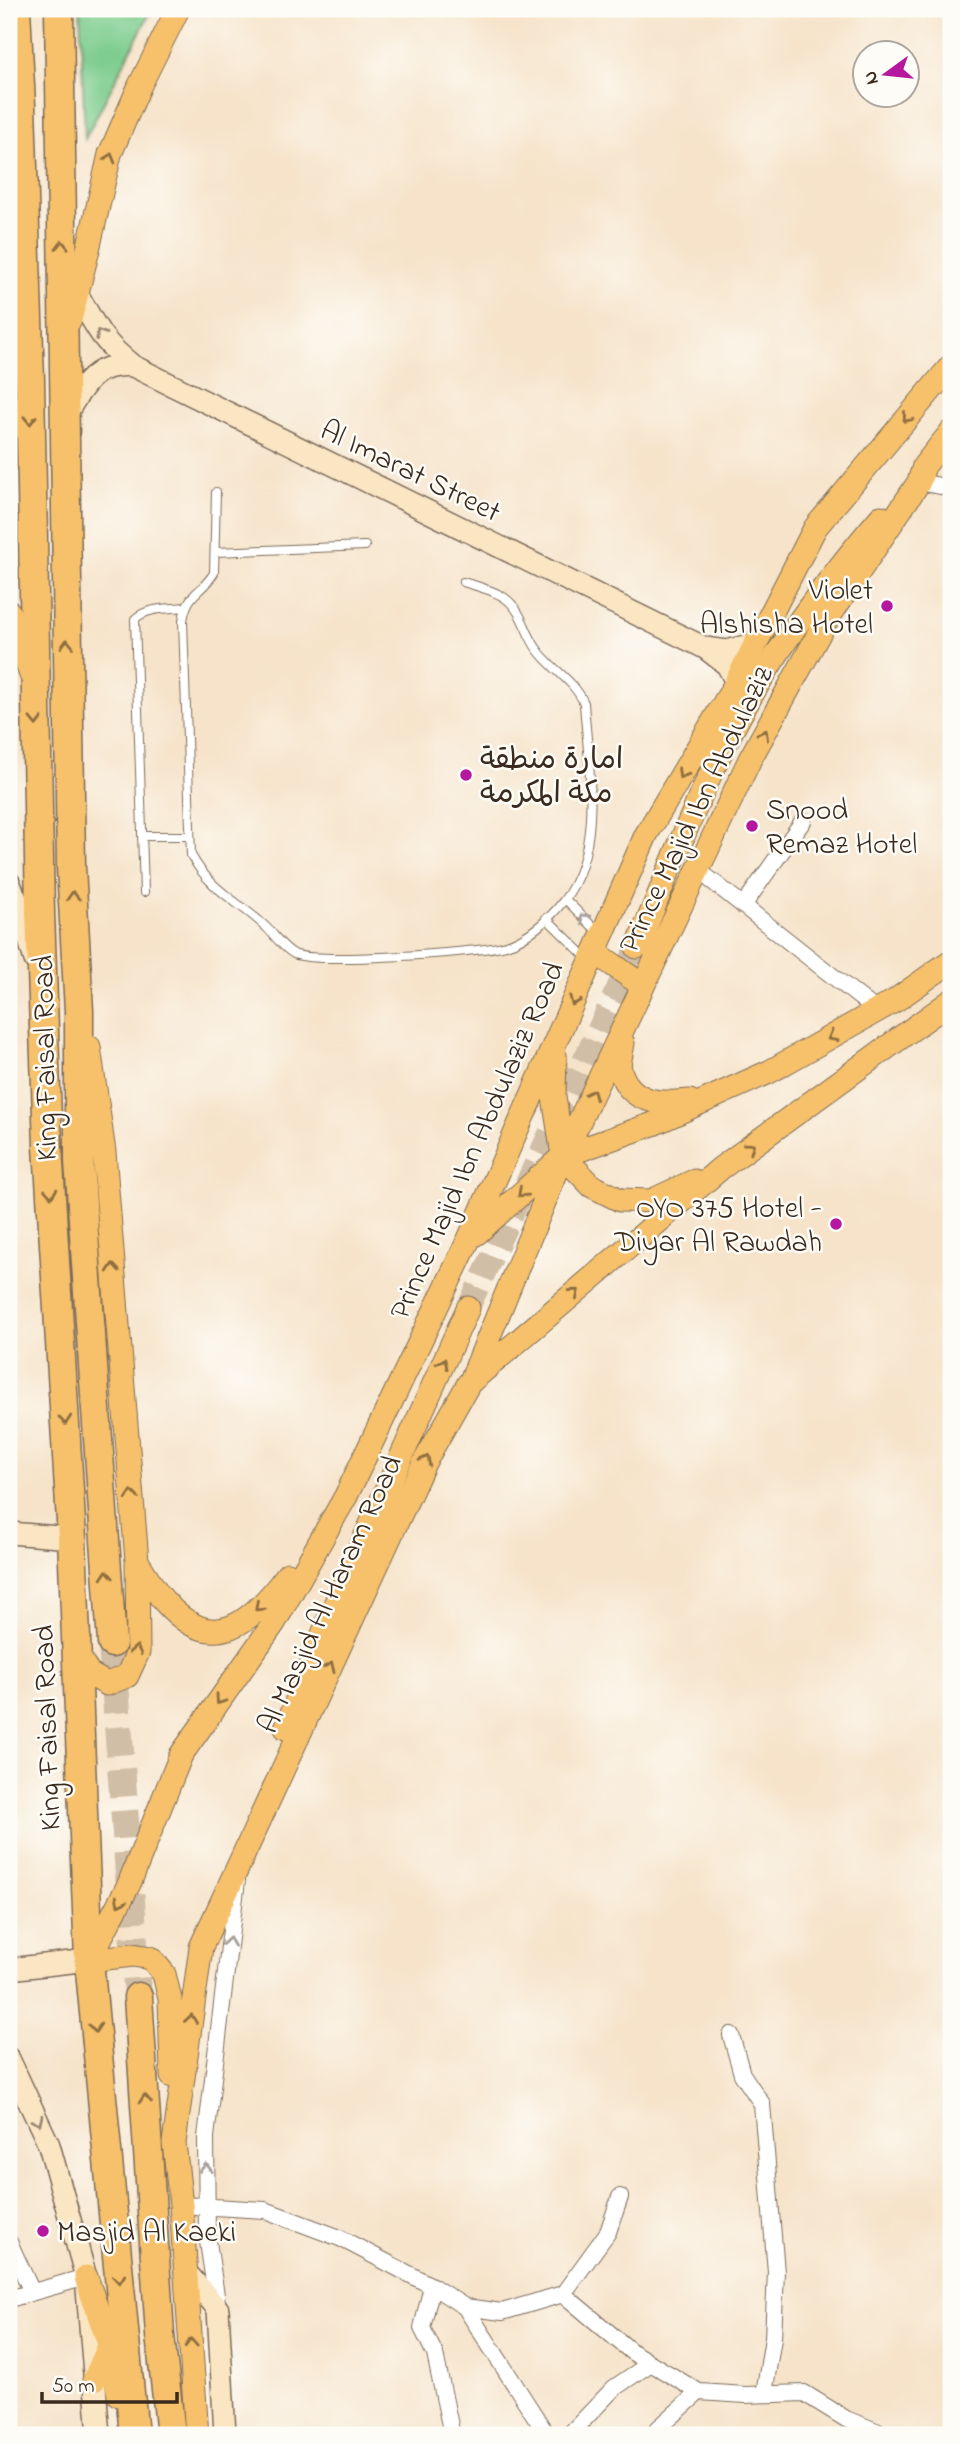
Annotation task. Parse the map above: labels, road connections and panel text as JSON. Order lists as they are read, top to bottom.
{
  "streets": {
    "highway": ["King Faisal Road"],
    "main road": ["Prince Majid Ibn Abdulaziz", "Prince Majid Ibn Abdulaziz Road", "Al Masjid Al Haram Road"],
    "street": ["Al Imarat Street"]
  },
  "crossings": [
    ["Al Imarat Street", "Prince Majid Ibn Abdulaziz Road"],
    ["Prince Majid Ibn Abdulaziz", "Al Masjid Al Haram Road"],
    ["King Faisal Road", "Prince Majid Ibn Abdulaziz Road"]
  ],
  "places": [
    "Violet Alshisha Hotel",
    "امارة منطقة مكة المكرمة",
    "Snood Remaz Hotel",
    "OYO 375 Hotel - Diyar Al Rawdah",
    "Masjid Al Kaeki"
  ],
  "scale_bar": "50 m",
  "north": "left"
}
